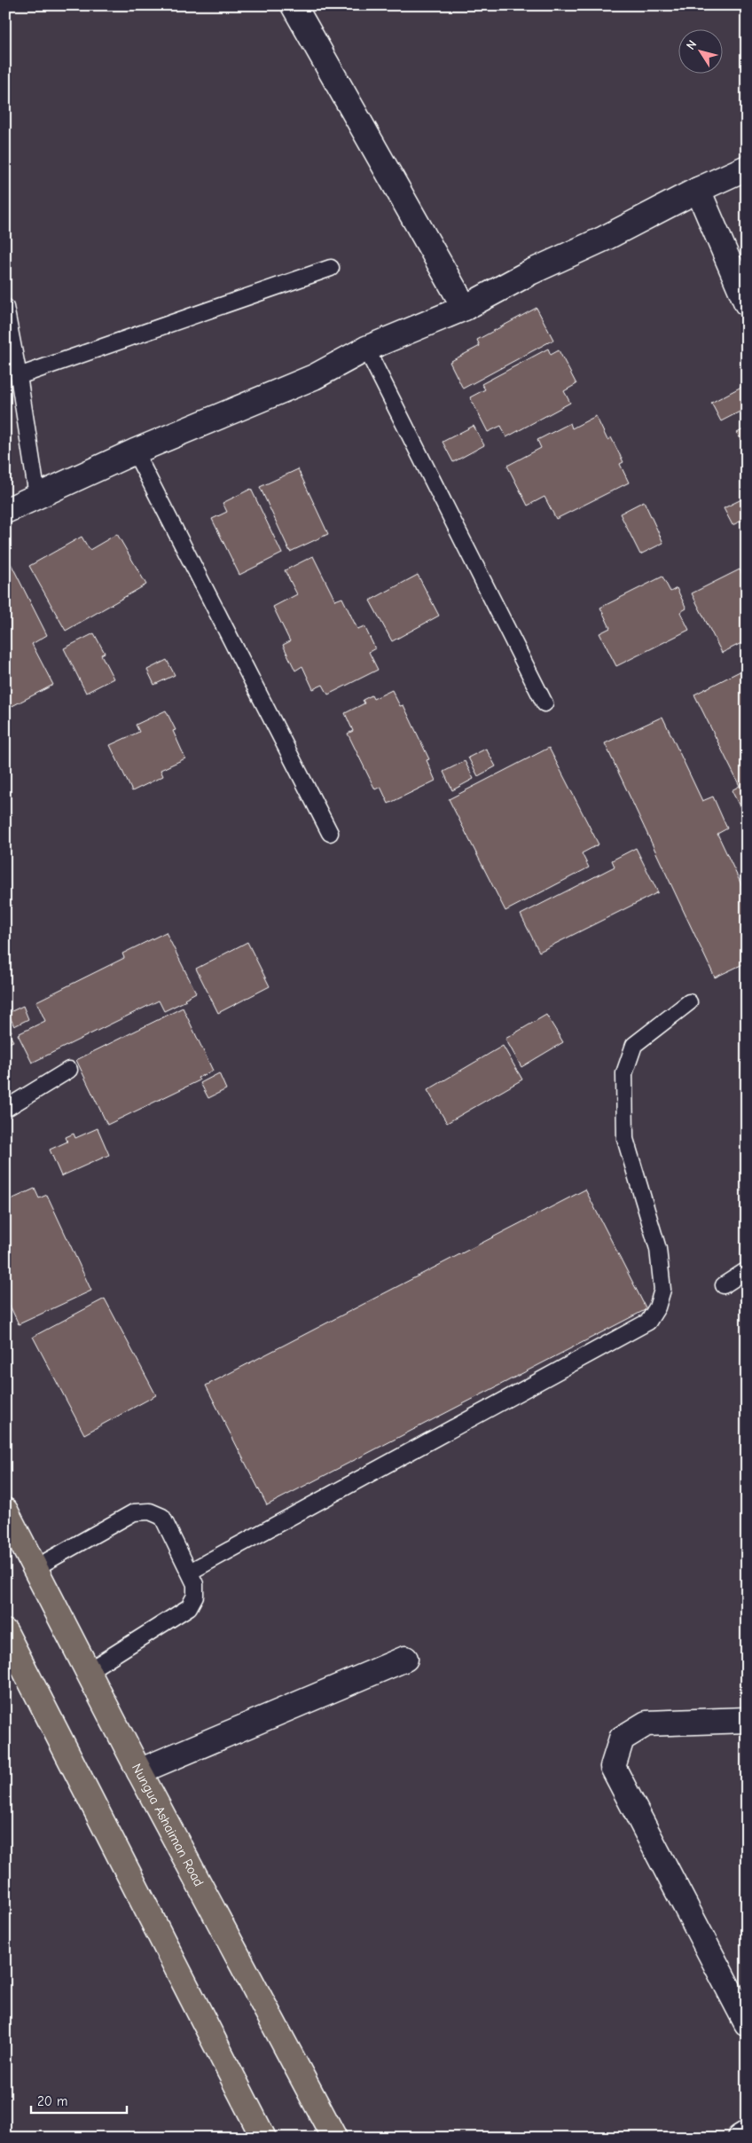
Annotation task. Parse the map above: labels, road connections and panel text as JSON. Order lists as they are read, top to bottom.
{
  "streets": {
    "main road": ["Nungua Ashaiman Road"]
  },
  "scale_bar": "20 m",
  "north": "top left"
}
